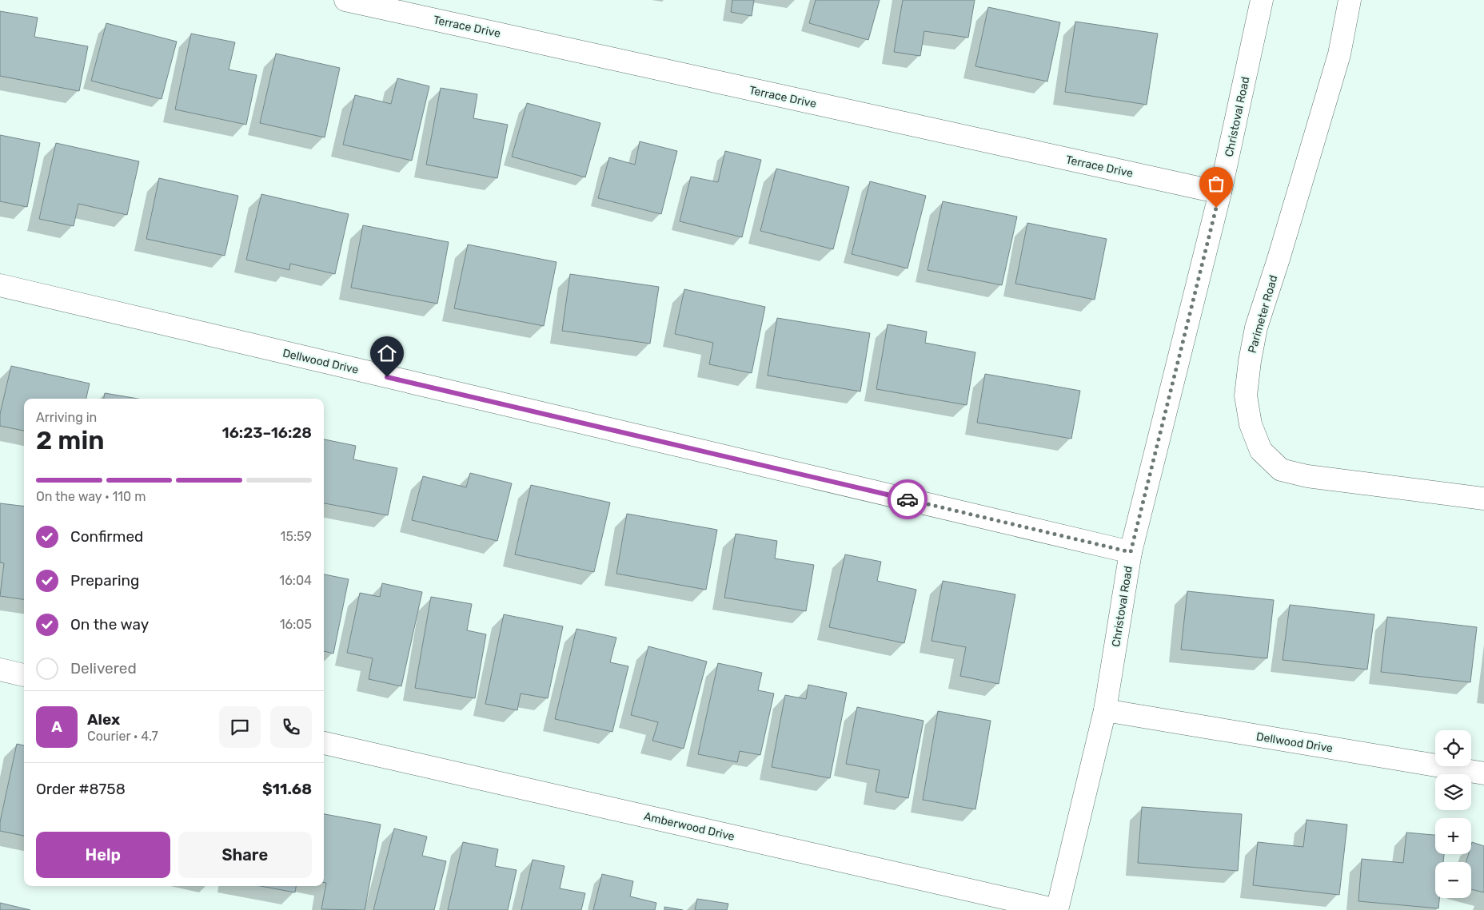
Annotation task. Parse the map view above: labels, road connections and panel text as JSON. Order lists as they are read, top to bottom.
{
  "streets": {
    "street": [
      "Terrace Drive",
      "Christoval Road",
      "Parimeter Road",
      "Dellwood Drive",
      "Amberwood Drive"
    ]
  },
  "crossings": [
    ["Terrace Drive", "Christoval Road"],
    ["Christoval Road", "Dellwood Drive"],
    ["Christoval Road", "Amberwood Drive"]
  ],
  "page": {
    "heading": ["2 min", "Arriving in", "16:23–16:28"],
    "panel": [
      "Alex",
      "Courier · 4.7",
      "Order #8758",
      "$11.68"
    ],
    "bar": "On the way · 110 m",
    "list": [
      ["Confirmed", "15:59"],
      ["Preparing", "16:04"],
      ["On the way", "16:05"],
      "Delivered"
    ],
    "round": "A",
    "map_buttons": ["+", "−"],
    "buttons": ["Help", "Share"]
  }
}
